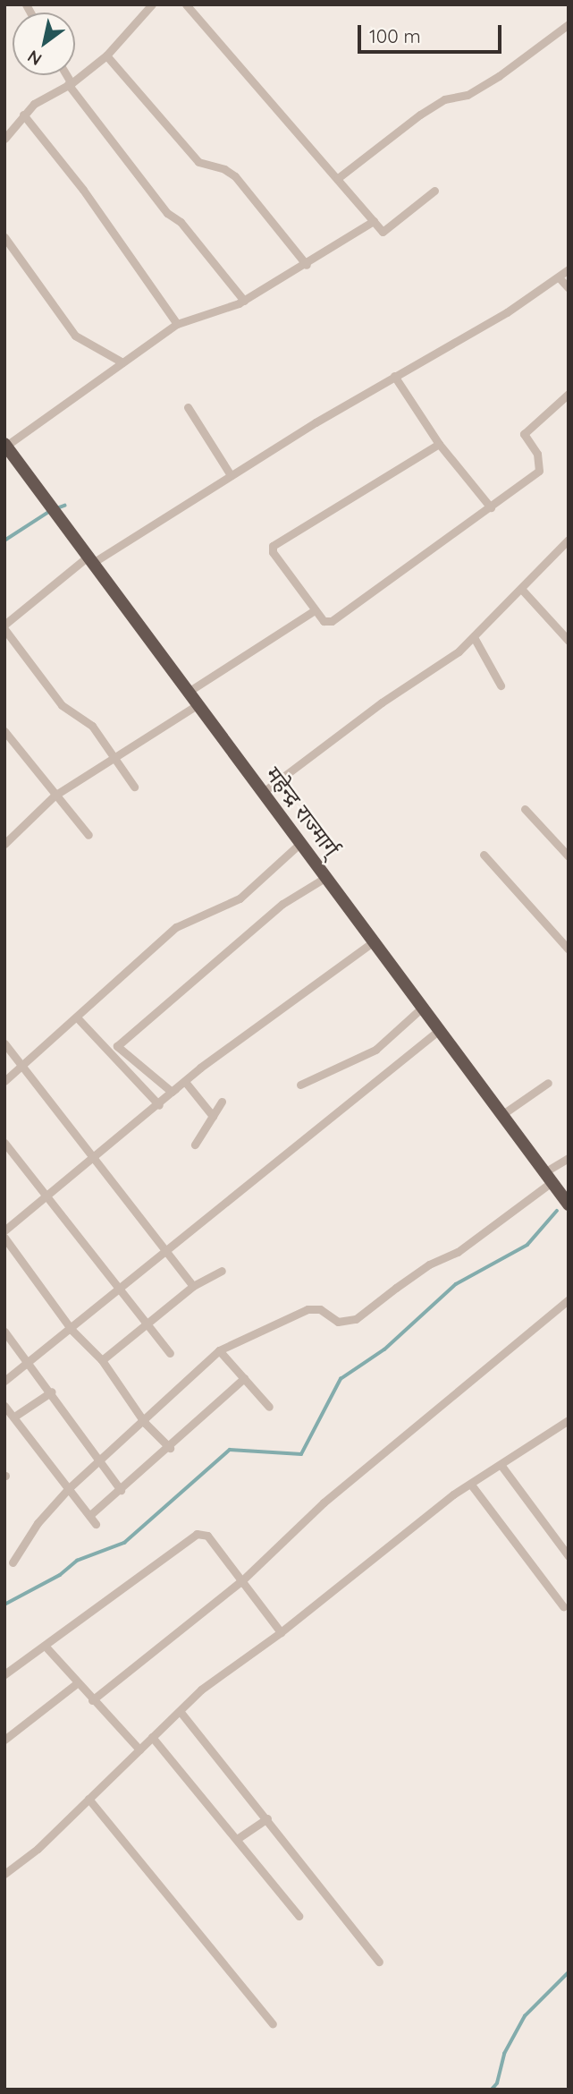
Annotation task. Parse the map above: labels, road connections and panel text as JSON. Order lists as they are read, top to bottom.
{
  "streets": {
    "highway": ["महेन्द्र राज्मार्ग्"]
  },
  "scale_bar": "100 m",
  "north": "bottom left"
}
